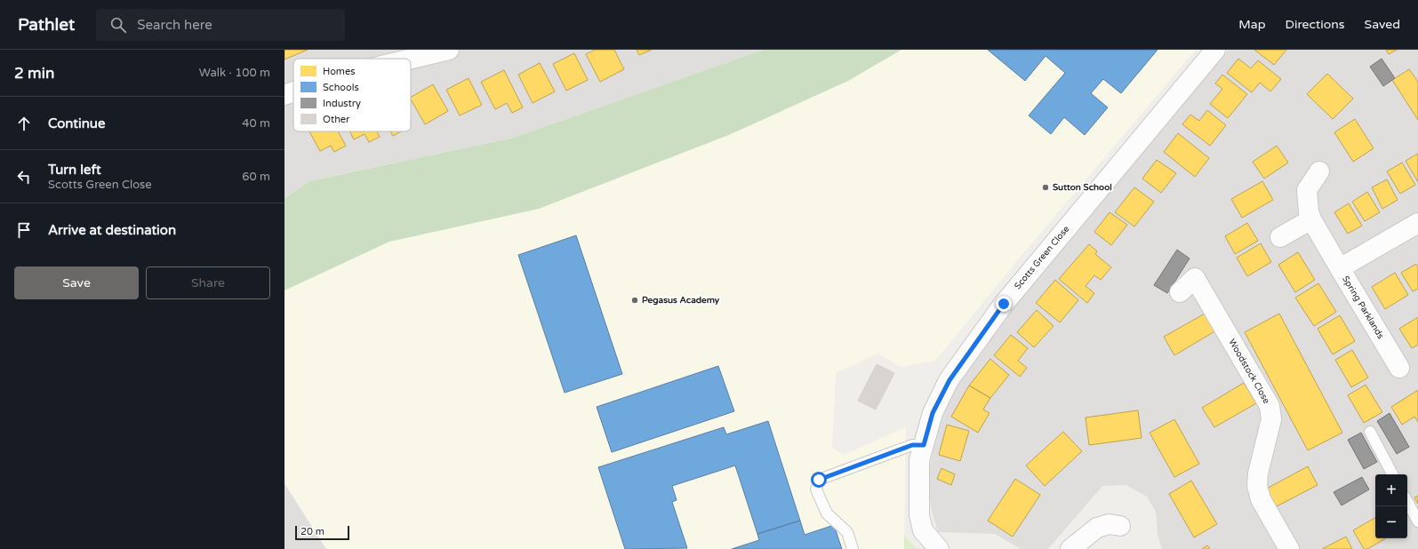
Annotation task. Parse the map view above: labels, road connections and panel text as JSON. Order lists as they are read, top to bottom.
{
  "streets": {
    "street": ["Scotts Green Close", "Spring Parklands", "Woodstock Close"]
  },
  "places": ["Sutton School", "Pegasus Academy"],
  "legend": [
    "Homes",
    "Schools",
    "Industry",
    "Other"
  ],
  "scale_bar": "20 m",
  "page": {
    "header": "Pathlet",
    "search": "Search here",
    "nav": ["Map", "Directions", "Saved"],
    "heading": ["2 min", "Walk · 100 m"],
    "list": [
      ["Continue", "40 m"],
      ["Turn left", "Scotts Green Close", "60 m"],
      "Arrive at destination"
    ],
    "buttons": ["Save", "Share"],
    "map_buttons": ["+", "−"],
    "scale": "20 m"
  }
}
